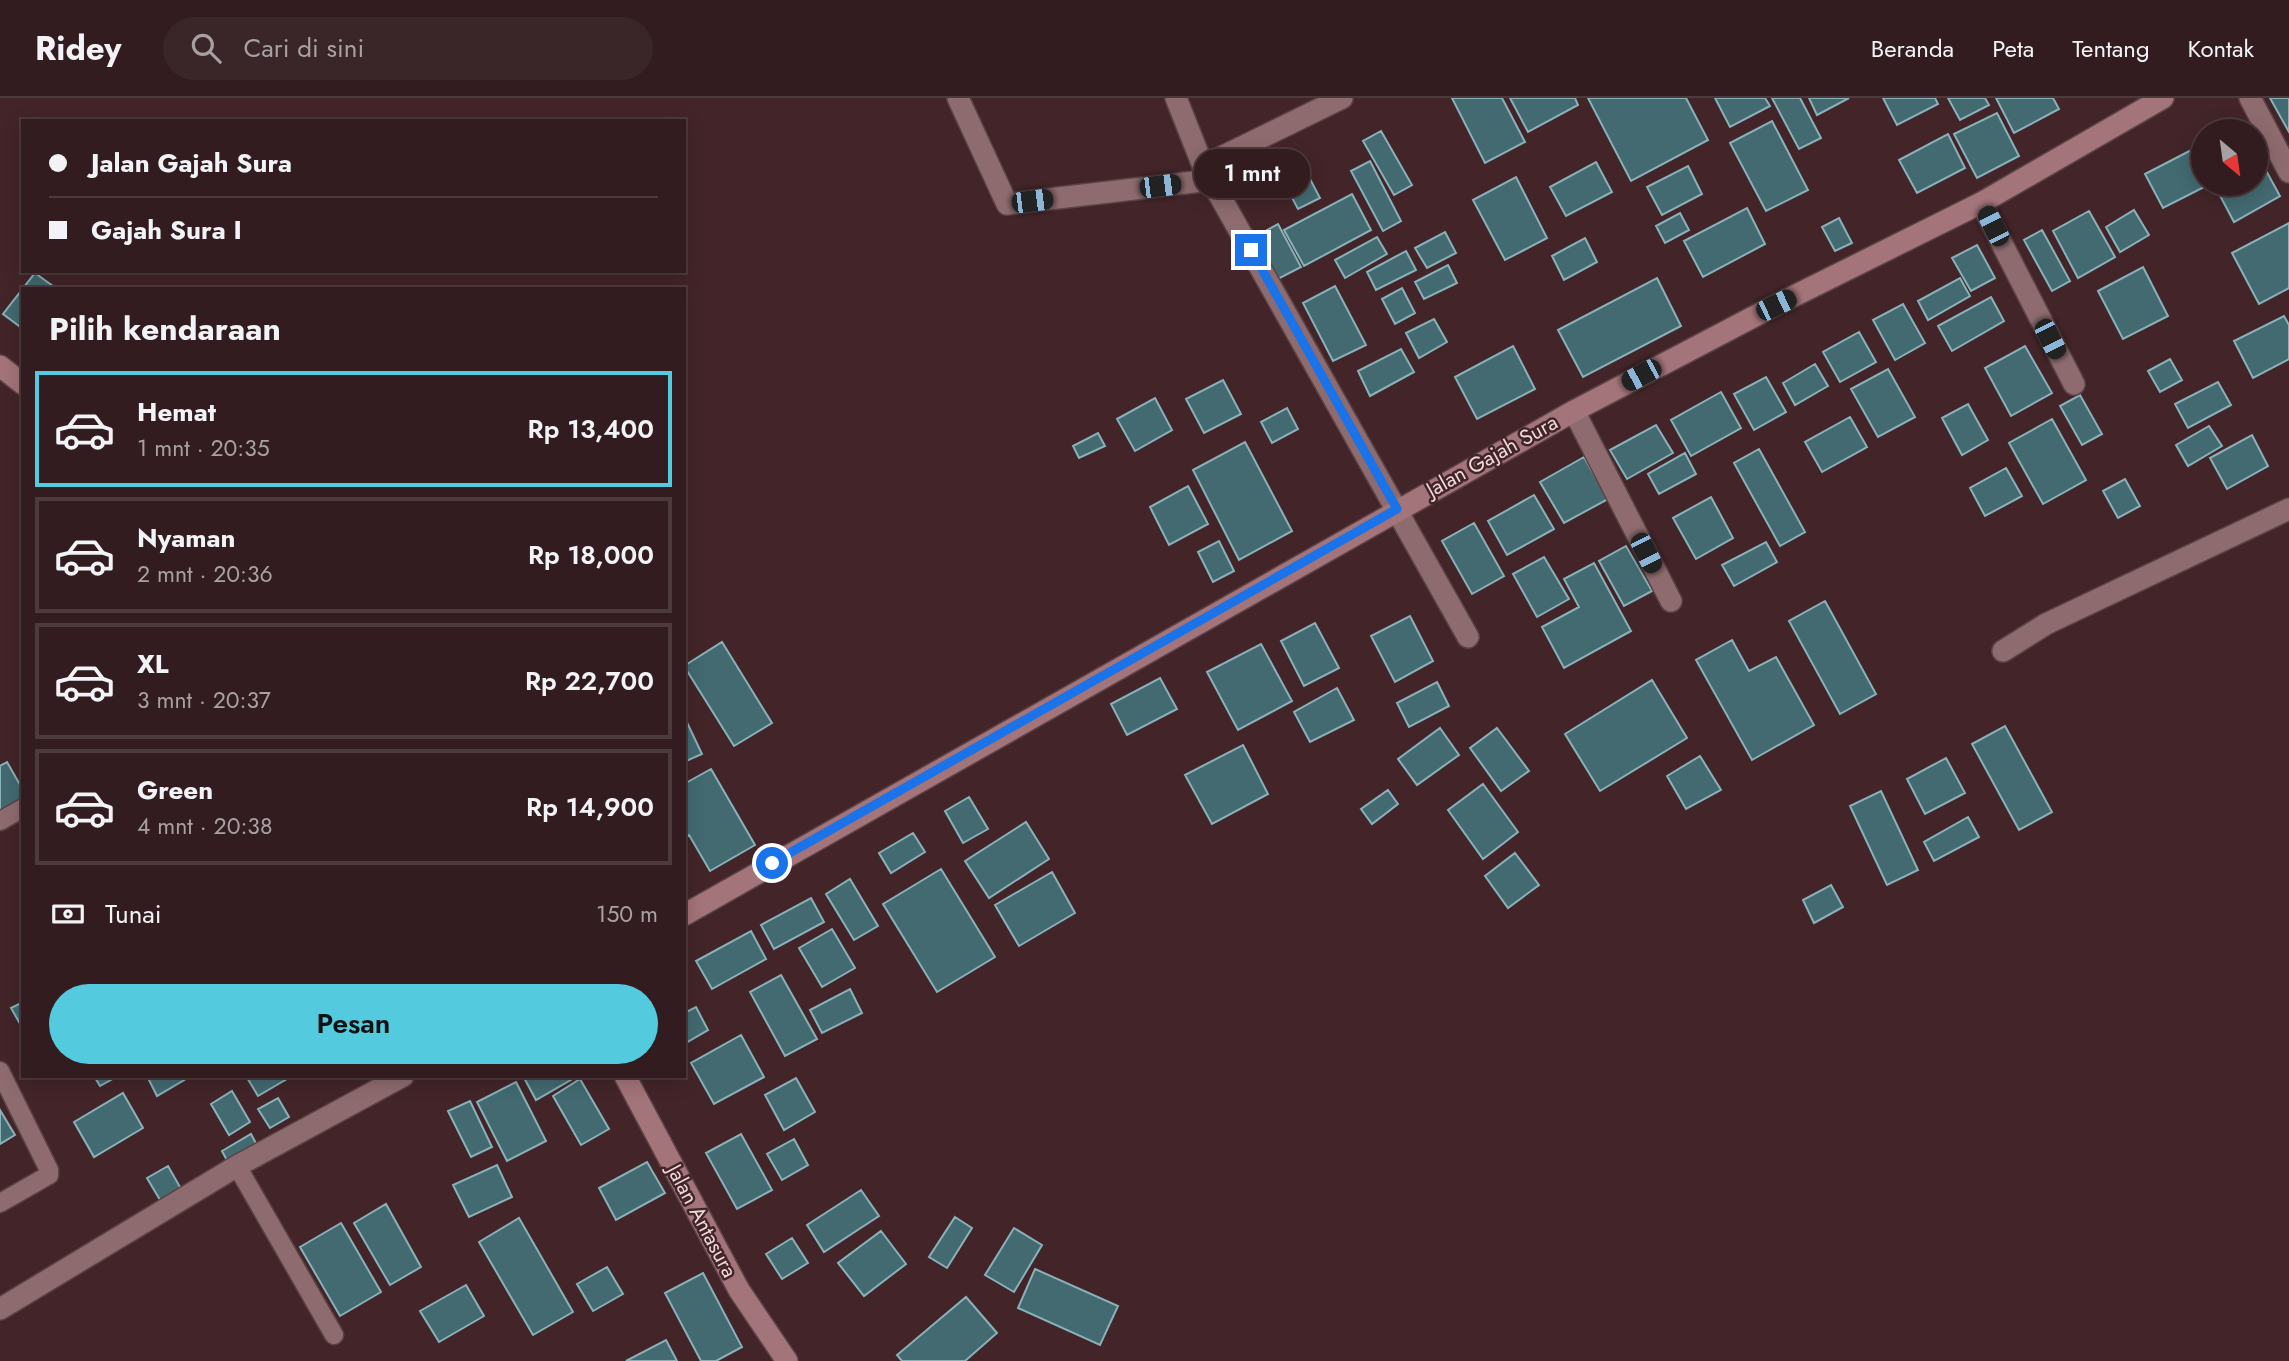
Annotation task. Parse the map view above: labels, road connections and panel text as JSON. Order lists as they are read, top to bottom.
{
  "streets": {
    "street": ["Jalan Gajah Sura", "Jalan Antasura"]
  },
  "north": "bottom right",
  "page": {
    "header": "Ridey",
    "search": "Cari di sini",
    "nav": [
      "Beranda",
      "Peta",
      "Tentang",
      "Kontak"
    ],
    "banner": ["Jalan Gajah Sura", "Gajah Sura I"],
    "bubble": "1 mnt",
    "heading": "Pilih kendaraan",
    "list": [
      {
        "name": "Hemat",
        "note": "1 mnt · 20:35",
        "value": "Rp 13,400"
      },
      {
        "name": "Nyaman",
        "note": "2 mnt · 20:36",
        "value": "Rp 18,000"
      },
      {
        "name": "XL",
        "note": "3 mnt · 20:37",
        "value": "Rp 22,700"
      },
      {
        "name": "Green",
        "note": "4 mnt · 20:38",
        "value": "Rp 14,900"
      }
    ],
    "pay": ["Tunai", "150 m"],
    "buttons": "Pesan"
  }
}
